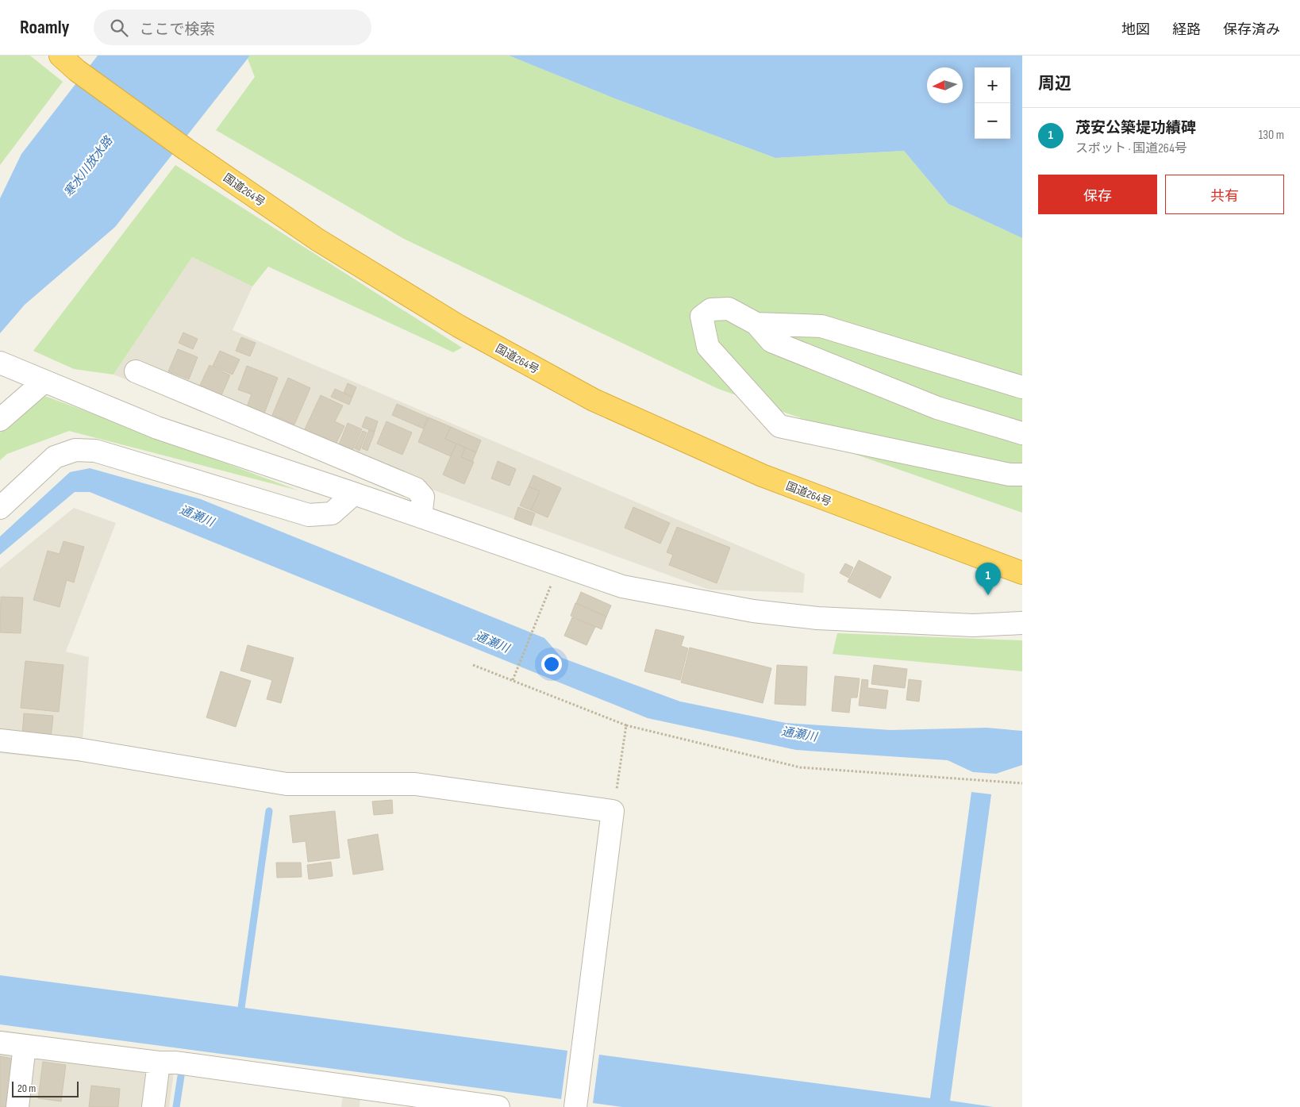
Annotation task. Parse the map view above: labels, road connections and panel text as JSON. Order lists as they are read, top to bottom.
{
  "streets": {
    "highway": ["国道264号"]
  },
  "water": ["寒水川放水路", "通瀬川"],
  "scale_bar": "20 m",
  "north": "left",
  "page": {
    "header": "Roamly",
    "search": "ここで検索",
    "nav": ["地図", "経路", "保存済み"],
    "heading": "周辺",
    "map_buttons": ["+", "−"],
    "list": [
      {
        "mark": "1",
        "name": "茂安公築堤功績碑",
        "note": "スポット · 国道264号",
        "value": "130 m"
      }
    ],
    "buttons": ["保存", "共有"],
    "pins": "1",
    "scale": "20 m"
  }
}
